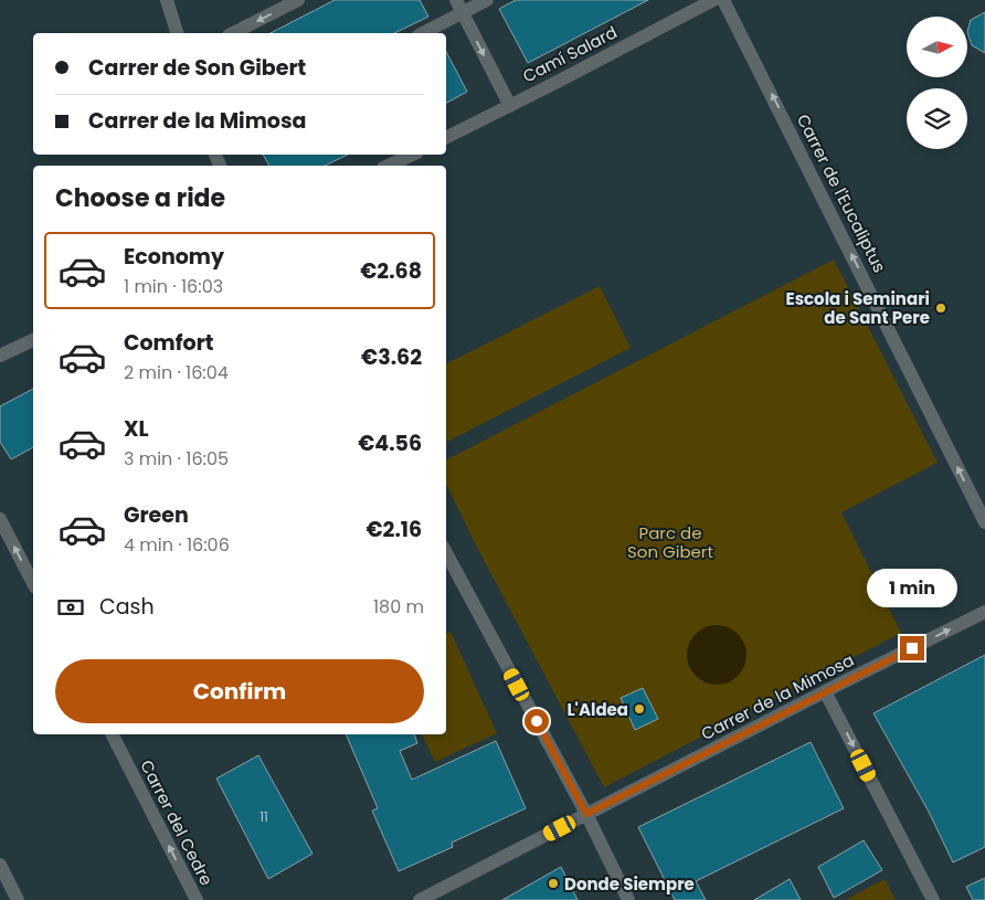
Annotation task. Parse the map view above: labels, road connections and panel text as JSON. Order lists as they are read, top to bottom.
{
  "streets": {
    "street": [
      "Camí Salard",
      "Carrer de l'Eucaliptus",
      "Carrer de la Mimosa",
      "Carrer del Cedre"
    ]
  },
  "one_way": ["Carrer de l'Eucaliptus", "Carrer del Cedre"],
  "parks": ["Parc de Son Gibert"],
  "places": ["Escola i Seminari de Sant Pere", "L'Aldea", "Donde Siempre"],
  "house_numbers": ["11"],
  "north": "right",
  "page": {
    "banner": ["Carrer de Son Gibert", "Carrer de la Mimosa"],
    "heading": "Choose a ride",
    "list": [
      {
        "name": "Economy",
        "note": "1 min · 16:03",
        "value": "€2.68"
      },
      {
        "name": "Comfort",
        "note": "2 min · 16:04",
        "value": "€3.62"
      },
      {
        "name": "XL",
        "note": "3 min · 16:05",
        "value": "€4.56"
      },
      {
        "name": "Green",
        "note": "4 min · 16:06",
        "value": "€2.16"
      }
    ],
    "bubble": "1 min",
    "pay": ["Cash", "180 m"],
    "buttons": "Confirm"
  }
}
